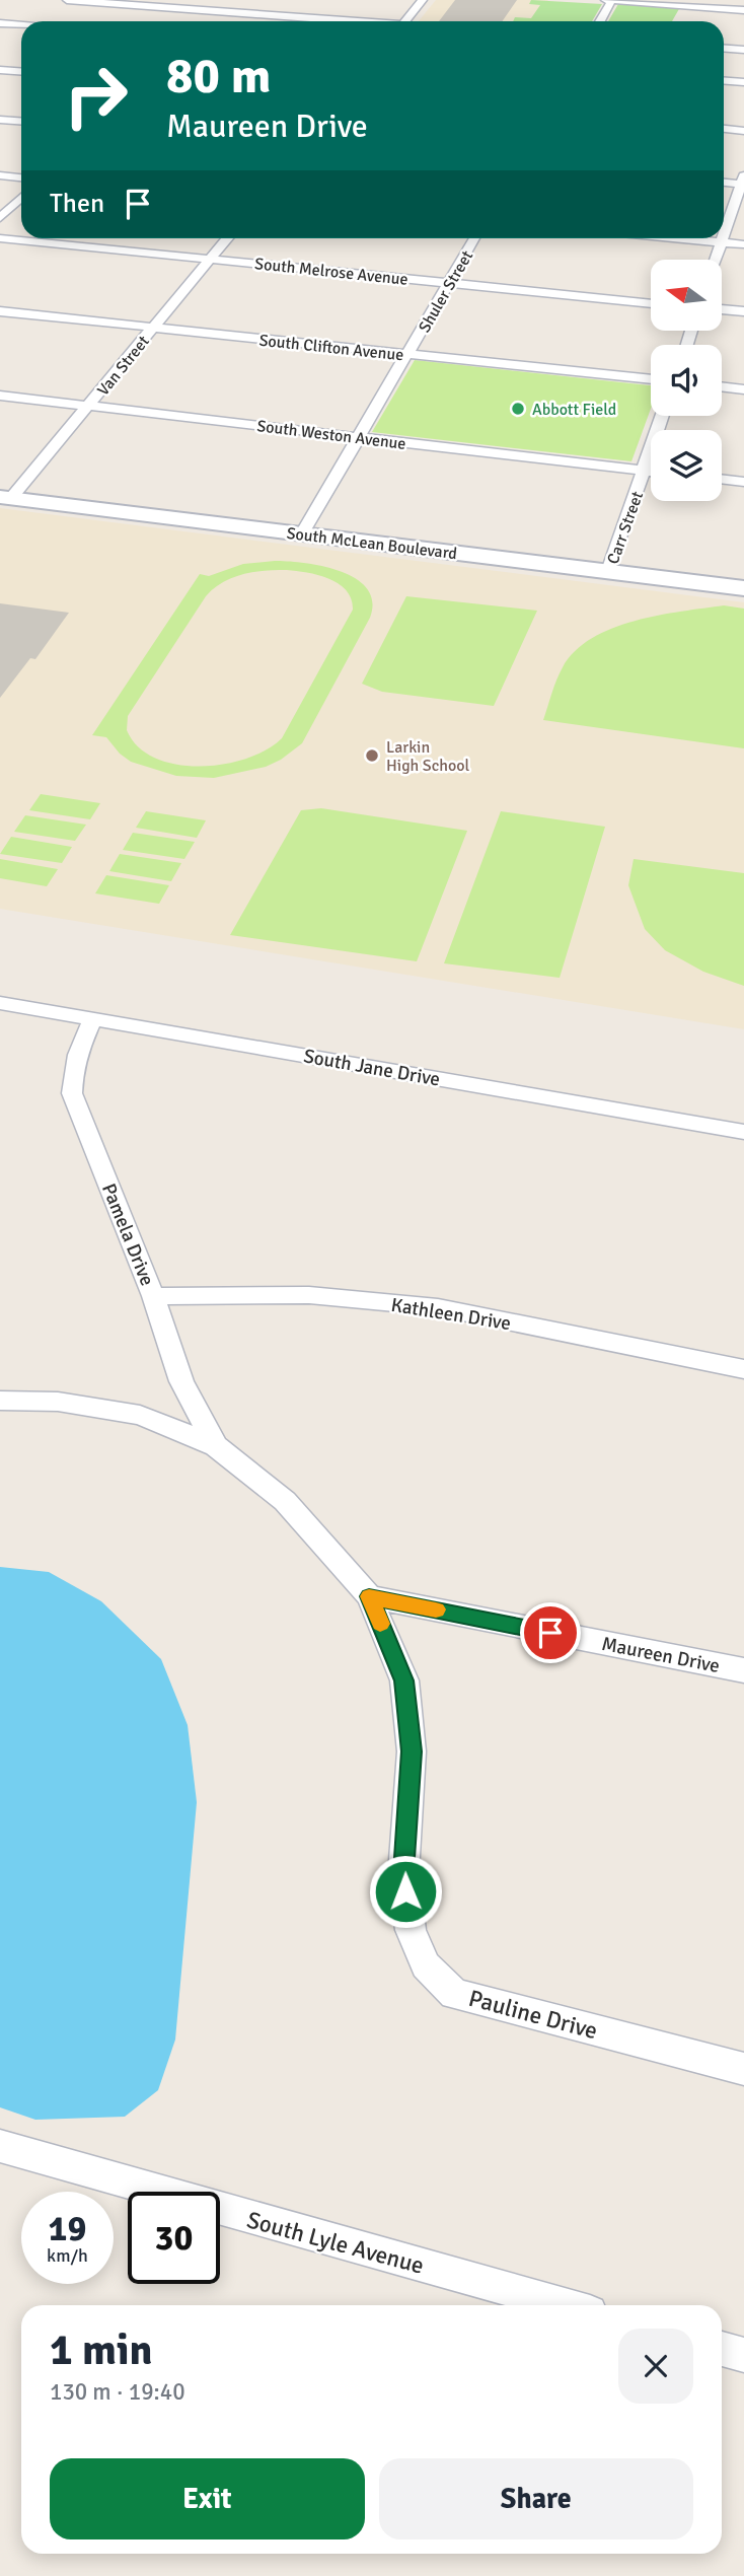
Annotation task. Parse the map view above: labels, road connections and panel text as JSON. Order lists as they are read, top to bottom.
{
  "streets": {
    "main road": ["South McLean Boulevard"],
    "street": [
      "South Melrose Avenue",
      "Shuler Street",
      "South Clifton Avenue",
      "Van Street",
      "South Weston Avenue",
      "Carr Street",
      "South Jane Drive",
      "Pamela Drive",
      "Kathleen Drive",
      "Maureen Drive",
      "Pauline Drive",
      "South Lyle Avenue"
    ]
  },
  "crossings": [
    ["South Melrose Avenue", "Shuler Street"],
    ["South Melrose Avenue", "Van Street"],
    ["Shuler Street", "South Clifton Avenue"],
    ["Shuler Street", "South Weston Avenue"],
    ["Shuler Street", "South McLean Boulevard"],
    ["South Clifton Avenue", "Van Street"],
    ["Van Street", "South Weston Avenue"],
    ["Van Street", "South McLean Boulevard"],
    ["South Weston Avenue", "Carr Street"],
    ["Carr Street", "South McLean Boulevard"],
    ["South Jane Drive", "Pamela Drive"],
    ["Pamela Drive", "Kathleen Drive"],
    ["Pamela Drive", "Pauline Drive"],
    ["Maureen Drive", "Pauline Drive"]
  ],
  "places": ["Abbott Field", "Larkin High School"],
  "north": "left",
  "page": {
    "turn": ["80 m", "Maureen Drive"],
    "then": "Then",
    "speed": "19 km/h",
    "limit": "30",
    "heading": ["1 min", "130 m · 19:40"],
    "buttons": ["Exit", "Share"]
  }
}
